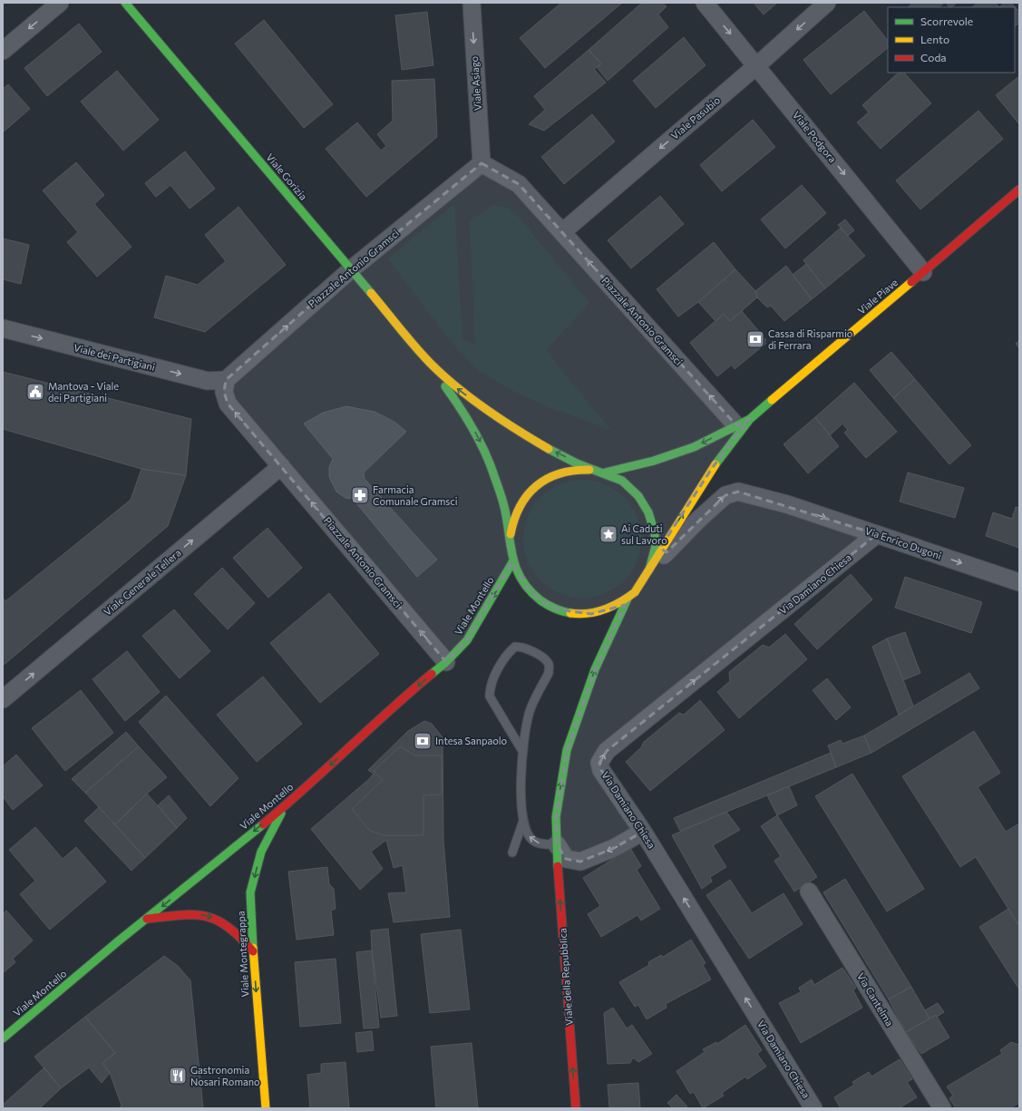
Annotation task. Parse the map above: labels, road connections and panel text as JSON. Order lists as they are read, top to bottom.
{
  "streets": {
    "main road": [
      "Viale Gorizia",
      "Viale Piave",
      "Viale Montello",
      "Viale Montegrappa",
      "Viale della Repubblica"
    ],
    "street": [
      "Viale Asiago",
      "Viale Pasubio",
      "Viale Podgora",
      "Piazzale Antonio Gramsci",
      "Viale dei Partigiani",
      "Via Enrico Dugoni",
      "Viale Generale Tellera",
      "Via Damiano Chiesa",
      "Via Cantelma"
    ]
  },
  "crossings": [
    ["Viale Asiago", "Piazzale Antonio Gramsci"],
    ["Viale Pasubio", "Viale Podgora"],
    ["Viale Pasubio", "Piazzale Antonio Gramsci"],
    ["Viale Podgora", "Viale Piave"],
    ["Viale Gorizia", "Piazzale Antonio Gramsci"],
    ["Piazzale Antonio Gramsci", "Viale Piave"],
    ["Piazzale Antonio Gramsci", "Viale dei Partigiani"],
    ["Piazzale Antonio Gramsci", "Viale Generale Tellera"],
    ["Piazzale Antonio Gramsci", "Viale Montello"],
    ["Via Enrico Dugoni", "Via Damiano Chiesa"],
    ["Viale Montello", "Viale Montegrappa"]
  ],
  "one_way": [
    "Viale Asiago",
    "Viale Pasubio",
    "Viale Podgora",
    "Piazzale Antonio Gramsci",
    "Viale dei Partigiani",
    "Via Enrico Dugoni",
    "Viale Generale Tellera",
    "Viale Montello",
    "Viale Montegrappa",
    "Viale della Repubblica"
  ],
  "places": {
    "bank": ["Cassa di Risparmio di Ferrara", "Intesa Sanpaolo"],
    "public building": ["Mantova - Viale dei Partigiani"],
    "pharmacy": ["Farmacia Comunale Gramsci"],
    "place": ["Ai Caduti sul Lavoro"],
    "restaurant": ["Gastronomia Nosari Romano"]
  },
  "legend": ["Scorrevole", "Lento", "Coda"]
}
